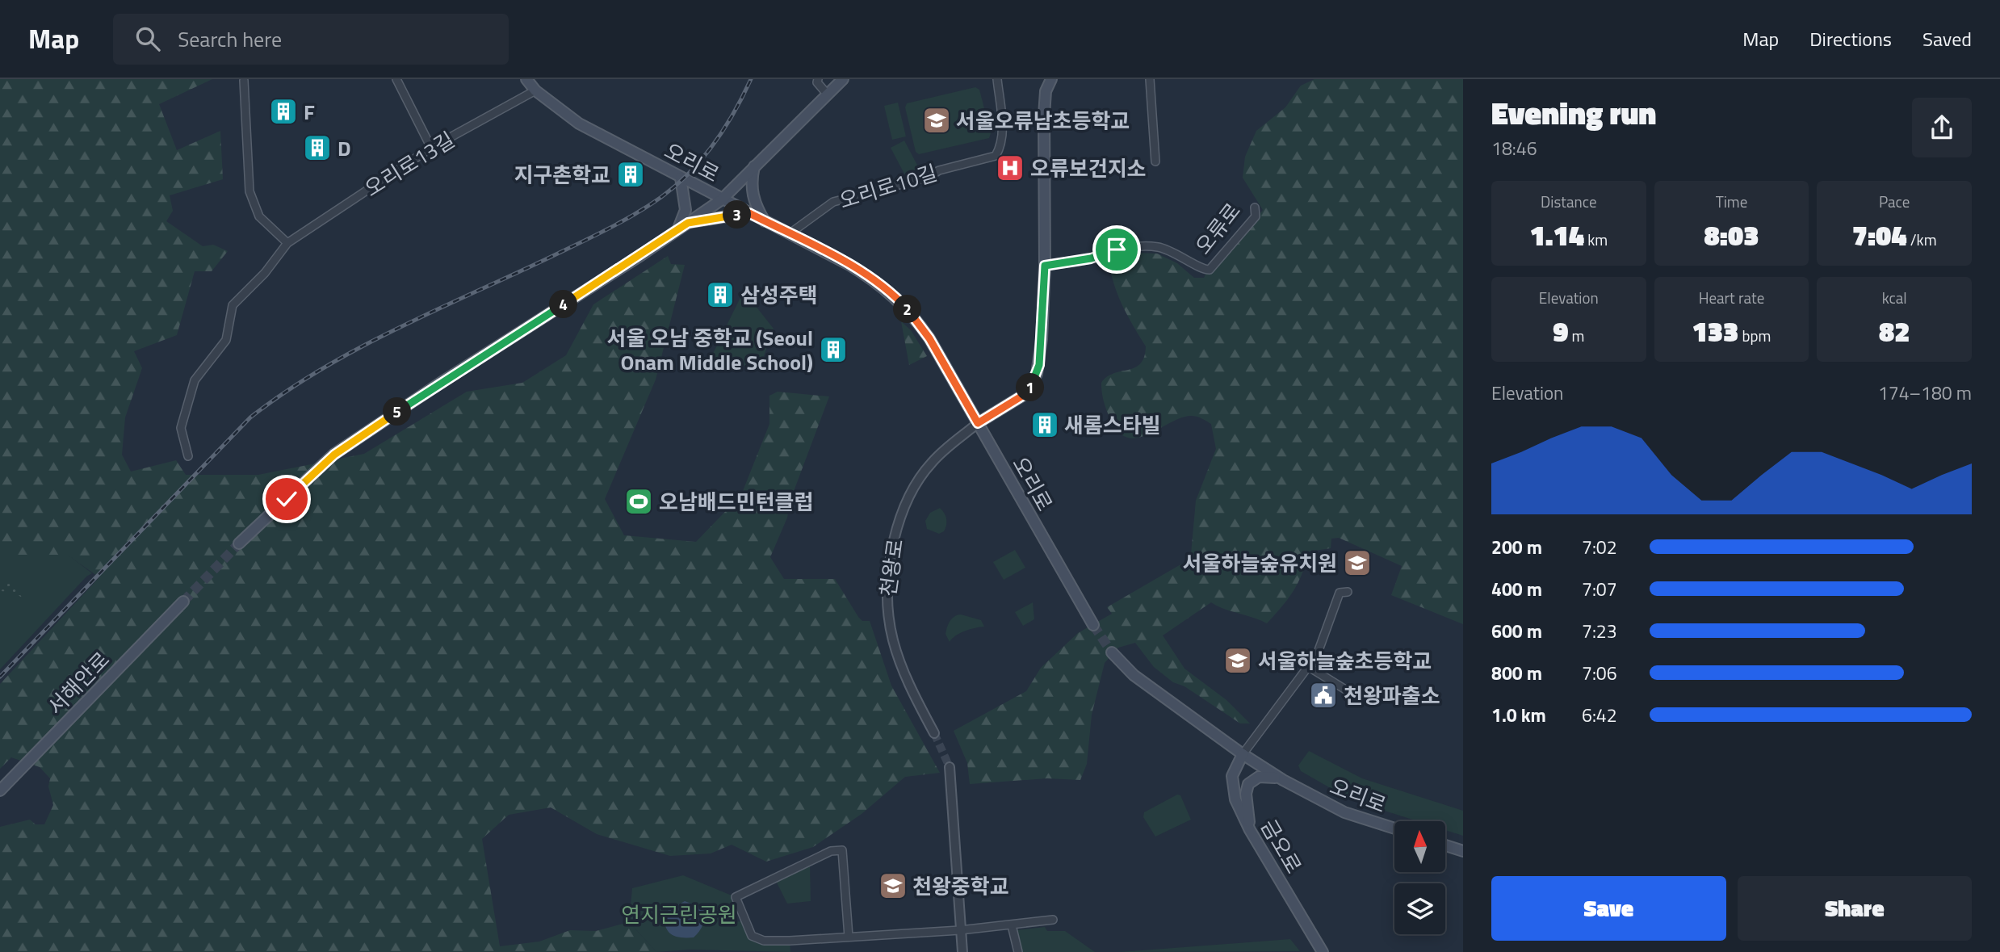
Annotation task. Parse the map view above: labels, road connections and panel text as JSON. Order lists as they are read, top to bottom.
{
  "streets": {
    "main road": ["오리로", "서해안로", "금오로"],
    "street": [
      "오리로13길",
      "오리로10길",
      "오류로",
      "천왕로"
    ]
  },
  "crossings": [
    ["오리로", "오리로13길"],
    ["오리로", "오리로10길"],
    ["오리로", "천왕로"],
    ["오리로", "금오로"]
  ],
  "parks": ["연지근린공원"],
  "places": {
    "building": [
      "F",
      "D",
      "지구촌학교",
      "삼성주택",
      "서울 오남 중학교 (Seoul Onam Middle School)",
      "새롬스타빌"
    ],
    "school or university": [
      "서울오류남초등학교",
      "서울하늘숲유치원",
      "서울하늘숲초등학교",
      "천왕중학교"
    ],
    "hospital": ["오류보건지소"],
    "sports": ["오남배드민턴클럽"],
    "public building": ["천왕파출소"]
  },
  "north": "top",
  "page": {
    "header": "Map",
    "search": "Search here",
    "nav": ["Map", "Directions", "Saved"],
    "heading": ["Evening run", "18:46"],
    "stats": [
      ["Distance", "1.14 km"],
      ["Time", "8:03"],
      ["Pace", "7:04 /km"],
      ["Elevation", "9 m"],
      ["Heart rate", "133 bpm"],
      ["kcal", "82"]
    ],
    "pins": [
      "3",
      "4",
      "2",
      "1",
      "5"
    ],
    "chart": ["Elevation", "174–180 m"],
    "list": [
      {
        "name": "200 m",
        "note": "7:02"
      },
      {
        "name": "400 m",
        "note": "7:07"
      },
      {
        "name": "600 m",
        "note": "7:23"
      },
      {
        "name": "800 m",
        "note": "7:06"
      },
      {
        "name": "1.0 km",
        "note": "6:42"
      }
    ],
    "buttons": ["Save", "Share"]
  }
}
